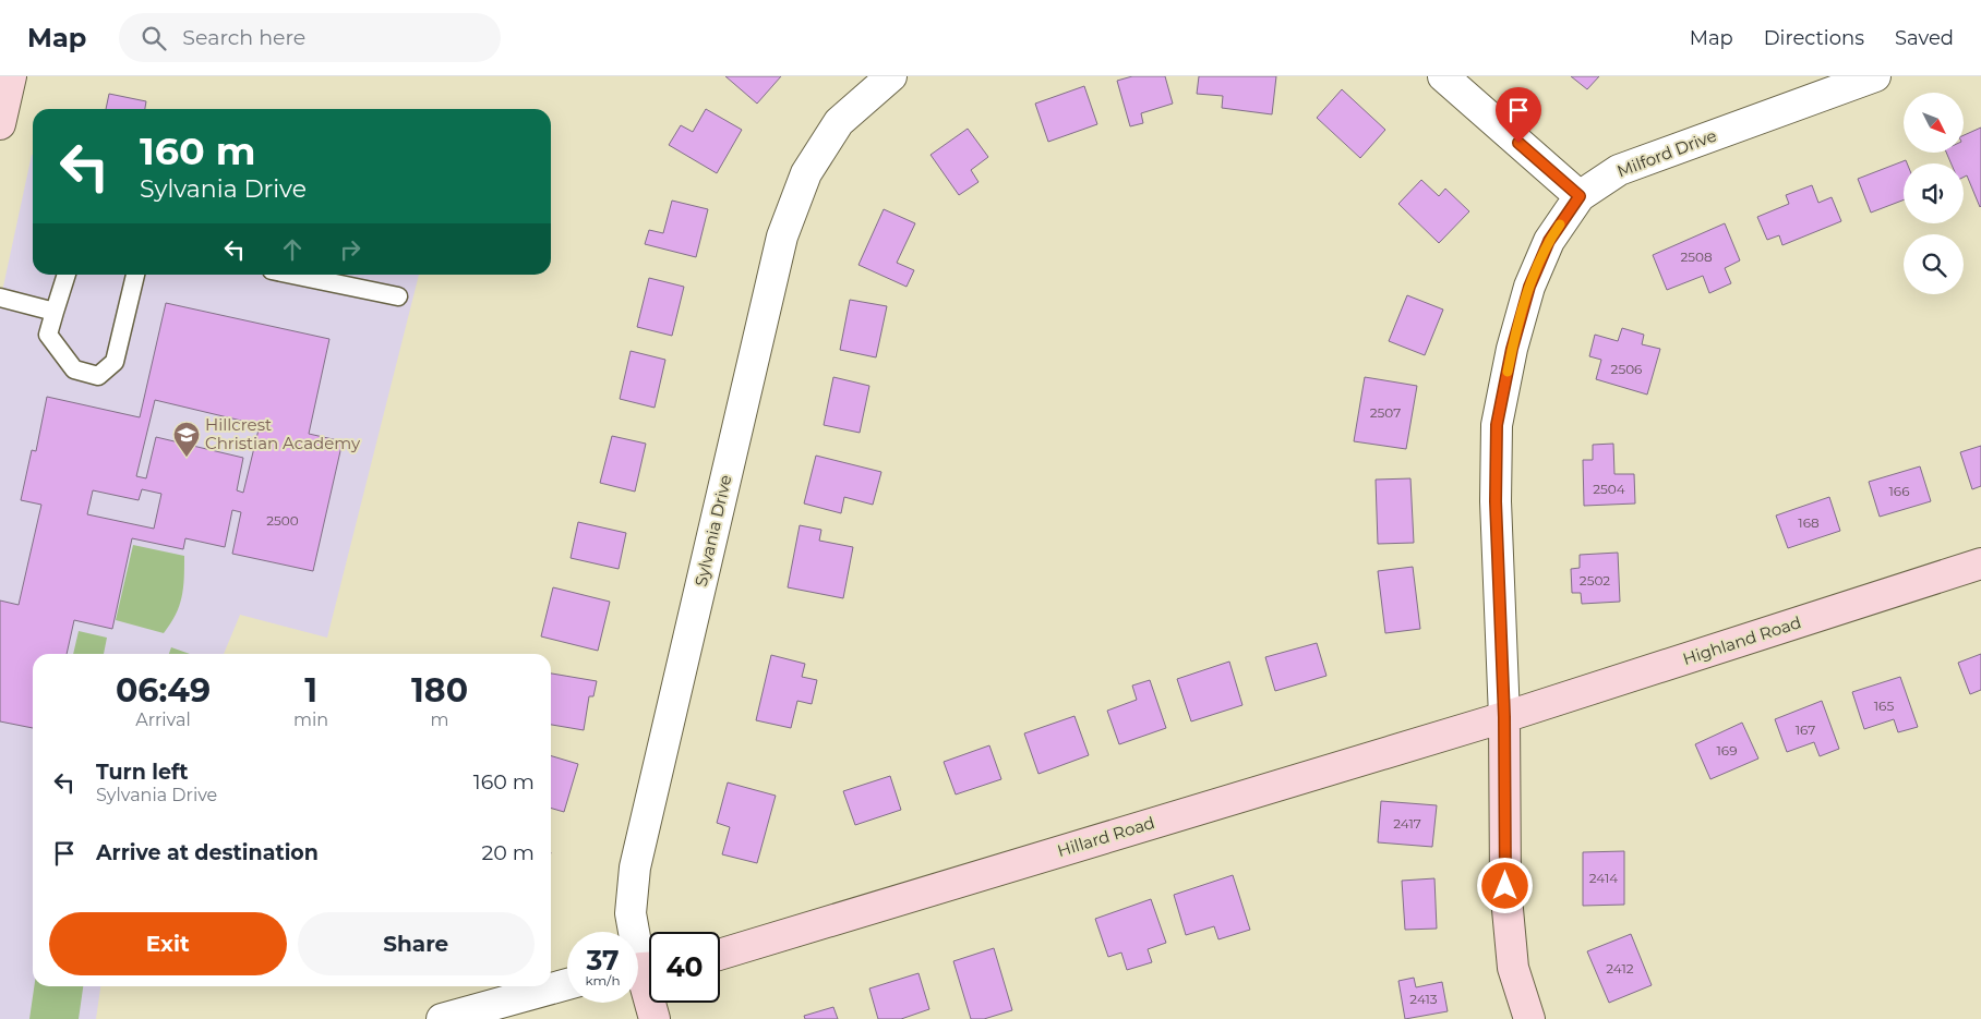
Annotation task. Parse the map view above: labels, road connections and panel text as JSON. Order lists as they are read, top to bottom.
{
  "streets": {
    "street": [
      "Milford Drive",
      "Sylvania Drive",
      "Highland Road",
      "Hillard Road"
    ]
  },
  "crossings": [
    ["Milford Drive", "Highland Road"],
    ["Milford Drive", "Hillard Road"],
    ["Highland Road", "Hillard Road"]
  ],
  "places": {
    "school or university": ["Hillcrest Christian Academy"]
  },
  "house_numbers": [
    "2508",
    "2506",
    "2507",
    "2504",
    "166",
    "2500",
    "168",
    "2502",
    "165",
    "167",
    "169",
    "2417",
    "2414",
    "2412",
    "2413"
  ],
  "north": "bottom right",
  "page": {
    "header": "Map",
    "search": "Search here",
    "nav": ["Map", "Directions", "Saved"],
    "turn": ["160 m", "Sylvania Drive"],
    "eta": [
      "06:49",
      "Arrival",
      "1",
      "min",
      "180",
      "m"
    ],
    "list": [
      {
        "name": "Turn left",
        "note": "Sylvania Drive",
        "value": "160 m"
      },
      {
        "name": "Arrive at destination",
        "value": "20 m"
      }
    ],
    "buttons": ["Exit", "Share"],
    "speed": "37 km/h",
    "limit": "40"
  }
}
